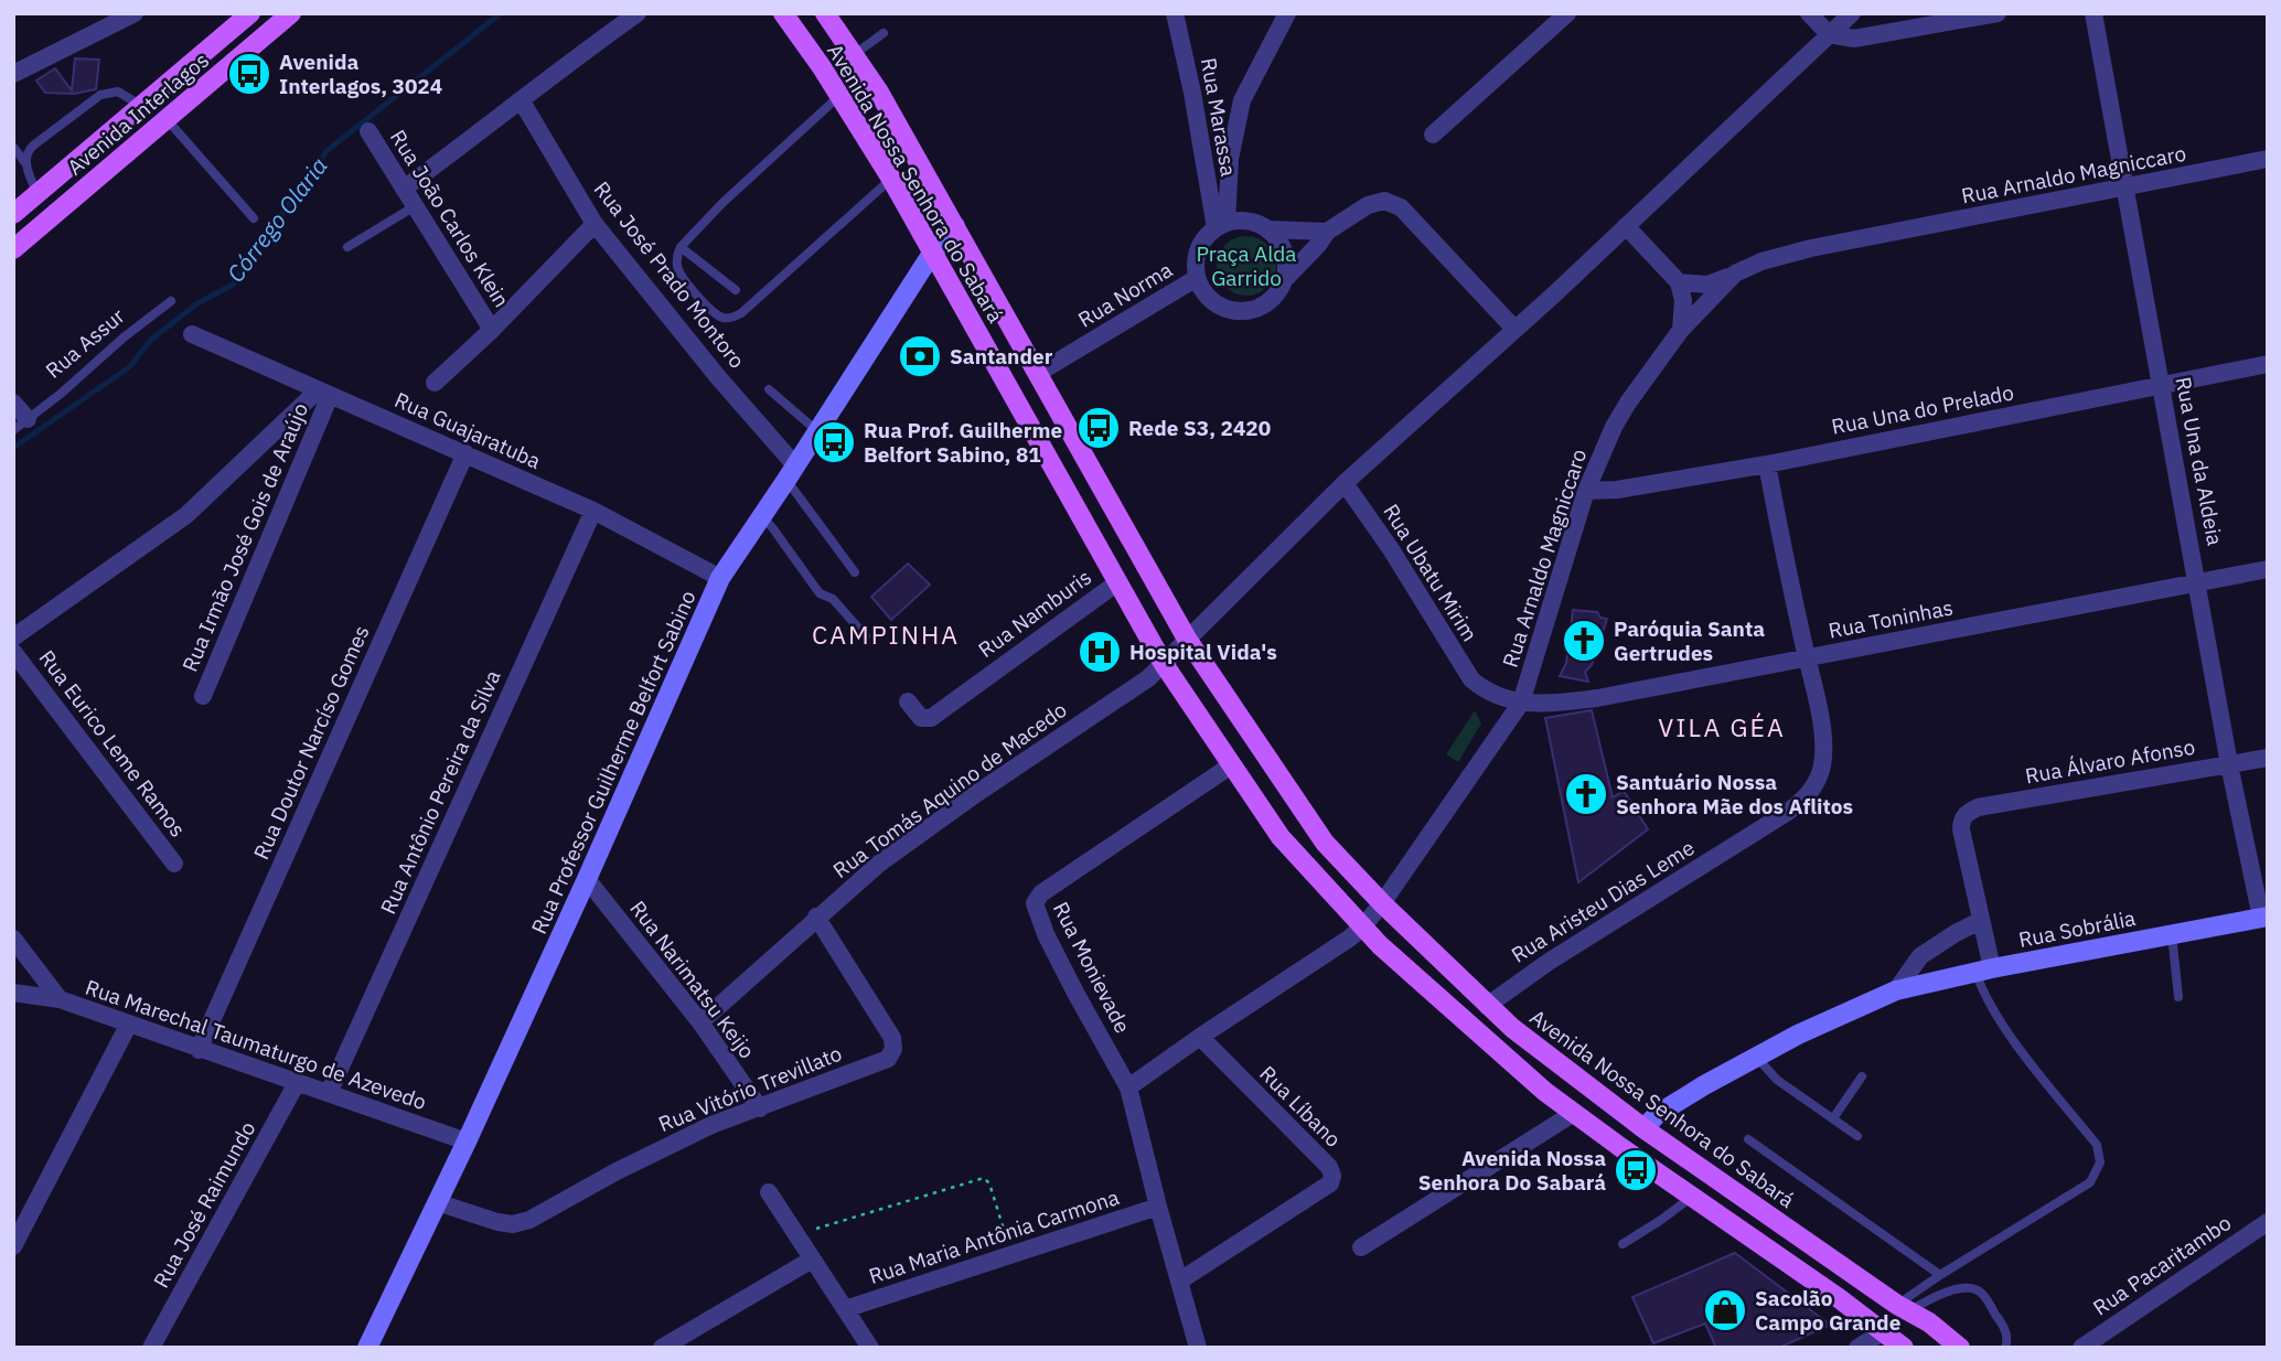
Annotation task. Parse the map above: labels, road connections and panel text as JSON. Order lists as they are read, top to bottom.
{
  "streets": {
    "main road": ["Avenida Interlagos", "Avenida Nossa Senhora do Sabará"],
    "street": [
      "Rua Marassa",
      "Rua Arnaldo Magniccaro",
      "Rua João Carlos Klein",
      "Rua José Prado Montoro",
      "Rua Norma",
      "Rua Assur",
      "Rua Una do Prelado",
      "Rua Guajaratuba",
      "Rua Una da Aldeia",
      "Rua Irmão José Gois de Araújo",
      "Rua Ubatu Mirim",
      "Rua Namburis",
      "Rua Toninhas",
      "Rua Doutor Narcíso Gomes",
      "Rua Eurico Leme Ramos",
      "Rua Álvaro Afonso",
      "Rua Professor Guilherme Belfort Sabino",
      "Rua Tomás Aquino de Macedo",
      "Rua Antônio Pereira da Silva",
      "Rua Aristeu Dias Leme",
      "Rua Sobrália",
      "Rua Monievade",
      "Rua Narimatsu Keijo",
      "Rua Marechal Taumaturgo de Azevedo",
      "Rua Vitório Trevillato",
      "Rua Líbano",
      "Rua José Raimundo",
      "Rua Maria Antônia Carmona",
      "Rua Pacaritambo"
    ]
  },
  "crossings": [
    ["Rua Marassa", "Rua Norma"],
    ["Rua Arnaldo Magniccaro", "Avenida Nossa Senhora do Sabará"],
    ["Rua Arnaldo Magniccaro", "Rua Una do Prelado"],
    ["Rua Arnaldo Magniccaro", "Rua Una da Aldeia"],
    ["Rua Arnaldo Magniccaro", "Rua Ubatu Mirim"],
    ["Rua Arnaldo Magniccaro", "Rua Toninhas"],
    ["Rua Arnaldo Magniccaro", "Rua Monievade"],
    ["Rua Arnaldo Magniccaro", "Rua Líbano"],
    ["Avenida Nossa Senhora do Sabará", "Rua Norma"],
    ["Avenida Nossa Senhora do Sabará", "Rua Namburis"],
    ["Avenida Nossa Senhora do Sabará", "Rua Professor Guilherme Belfort Sabino"],
    ["Avenida Nossa Senhora do Sabará", "Rua Tomás Aquino de Macedo"],
    ["Avenida Nossa Senhora do Sabará", "Rua Aristeu Dias Leme"],
    ["Avenida Nossa Senhora do Sabará", "Rua Sobrália"],
    ["Avenida Nossa Senhora do Sabará", "Rua Monievade"],
    ["Rua José Prado Montoro", "Rua Professor Guilherme Belfort Sabino"],
    ["Rua Una do Prelado", "Rua Una da Aldeia"],
    ["Rua Una do Prelado", "Rua Aristeu Dias Leme"],
    ["Rua Guajaratuba", "Rua Irmão José Gois de Araújo"],
    ["Rua Guajaratuba", "Rua Doutor Narcíso Gomes"],
    ["Rua Guajaratuba", "Rua Professor Guilherme Belfort Sabino"],
    ["Rua Guajaratuba", "Rua Antônio Pereira da Silva"],
    ["Rua Una da Aldeia", "Rua Toninhas"],
    ["Rua Una da Aldeia", "Rua Álvaro Afonso"],
    ["Rua Una da Aldeia", "Rua Sobrália"],
    ["Rua Ubatu Mirim", "Rua Toninhas"],
    ["Rua Ubatu Mirim", "Rua Tomás Aquino de Macedo"],
    ["Rua Toninhas", "Rua Aristeu Dias Leme"],
    ["Rua Doutor Narcíso Gomes", "Rua Marechal Taumaturgo de Azevedo"],
    ["Rua Professor Guilherme Belfort Sabino", "Rua Narimatsu Keijo"],
    ["Rua Professor Guilherme Belfort Sabino", "Rua Marechal Taumaturgo de Azevedo"],
    ["Rua Professor Guilherme Belfort Sabino", "Rua Vitório Trevillato"],
    ["Rua Tomás Aquino de Macedo", "Rua Narimatsu Keijo"],
    ["Rua Tomás Aquino de Macedo", "Rua Vitório Trevillato"],
    ["Rua Antônio Pereira da Silva", "Rua Marechal Taumaturgo de Azevedo"],
    ["Rua Monievade", "Rua Líbano"],
    ["Rua Monievade", "Rua Maria Antônia Carmona"],
    ["Rua Narimatsu Keijo", "Rua Vitório Trevillato"],
    ["Rua Marechal Taumaturgo de Azevedo", "Rua José Raimundo"]
  ],
  "districts": ["CAMPINHA", "VILA GÉA"],
  "water": ["Córrego Olaria"],
  "parks": ["Praça Alda Garrido"],
  "places": {
    "bus stop": [
      "Avenida Interlagos, 3024",
      "Rede S3, 2420",
      "Rua Prof. Guilherme Belfort Sabino, 81",
      "Avenida Nossa Senhora Do Sabará"
    ],
    "bank": ["Santander"],
    "church": ["Paróquia Santa Gertrudes", "Santuário Nossa Senhora Mãe dos Aflitos"],
    "hospital": ["Hospital Vida's"],
    "shop": ["Sacolão Campo Grande"]
  }
}
